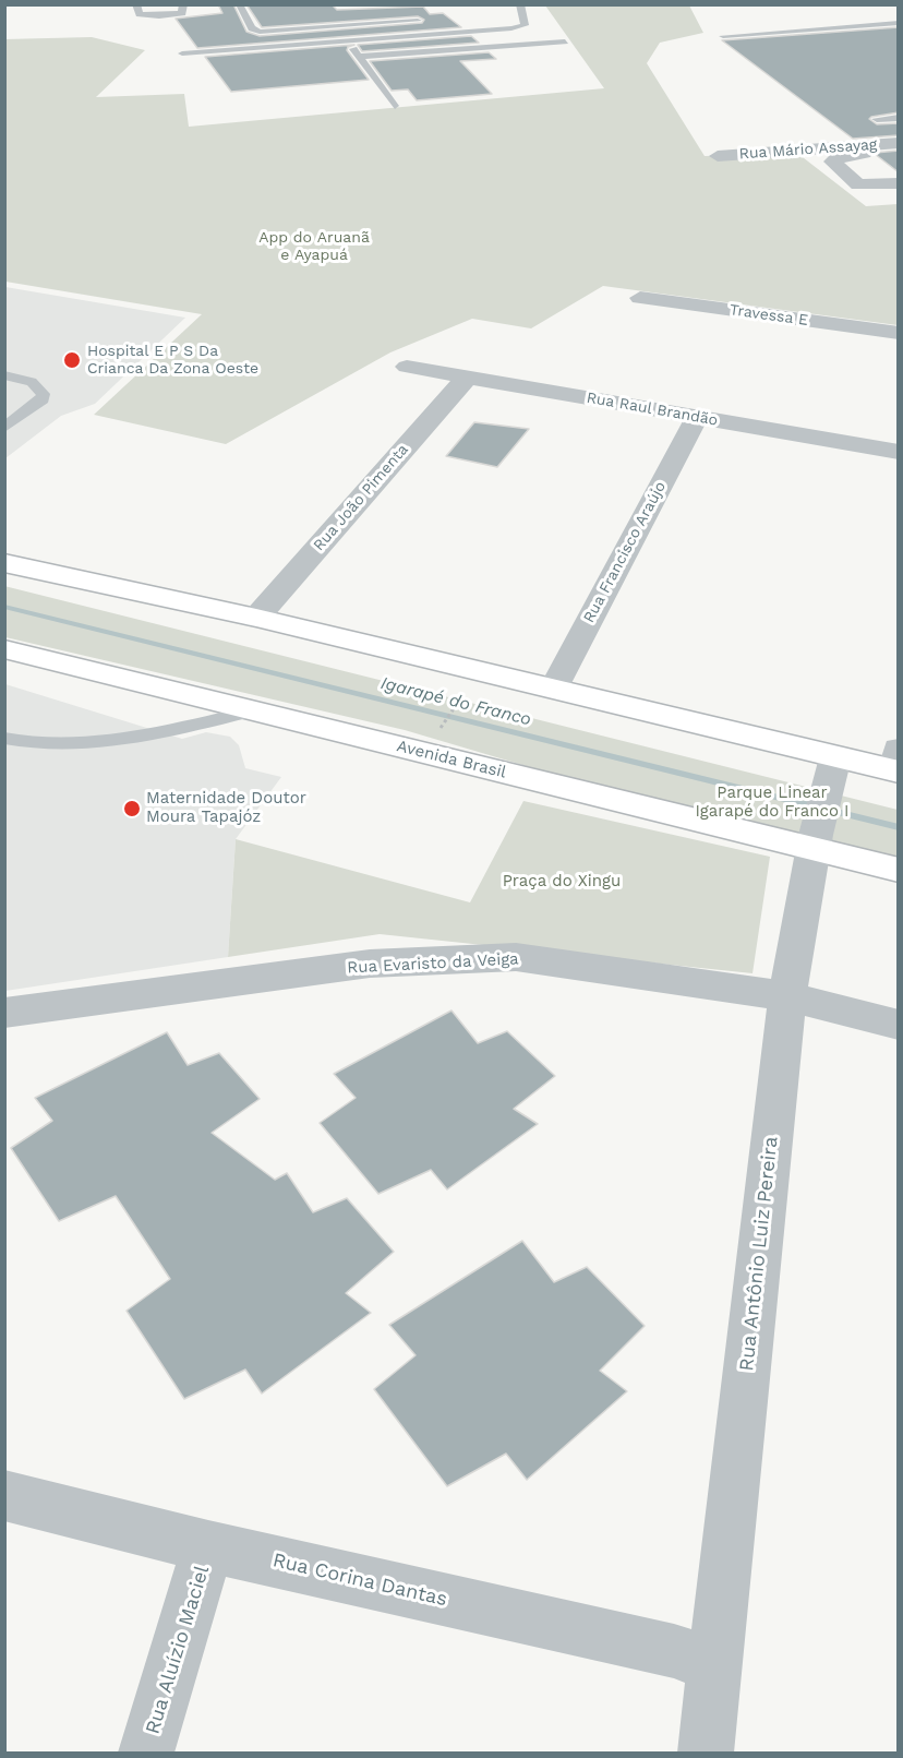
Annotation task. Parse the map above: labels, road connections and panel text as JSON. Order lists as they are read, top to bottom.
{
  "streets": {
    "highway": ["Avenida Brasil"],
    "street": [
      "Rua Mário Assayag",
      "Travessa E",
      "Rua Raul Brandão",
      "Rua João Pimenta",
      "Rua Francisco Araújo",
      "Rua Evaristo da Veiga",
      "Rua Antônio Luiz Pereira",
      "Rua Corina Dantas",
      "Rua Aluízio Maciel"
    ]
  },
  "crossings": [
    ["Rua Raul Brandão", "Rua João Pimenta"],
    ["Rua Raul Brandão", "Rua Francisco Araújo"],
    ["Avenida Brasil", "Rua Antônio Luiz Pereira"],
    ["Rua Evaristo da Veiga", "Rua Antônio Luiz Pereira"],
    ["Rua Antônio Luiz Pereira", "Rua Corina Dantas"],
    ["Rua Corina Dantas", "Rua Aluízio Maciel"]
  ],
  "water": ["Igarapé do Franco"],
  "parks": ["App do Aruanã e Ayapuá", "Parque Linear Igarapé do Franco I", "Praça do Xingu"],
  "places": ["Hospital E P S Da Crianca Da Zona Oeste", "Maternidade Doutor Moura Tapajóz"]
}
